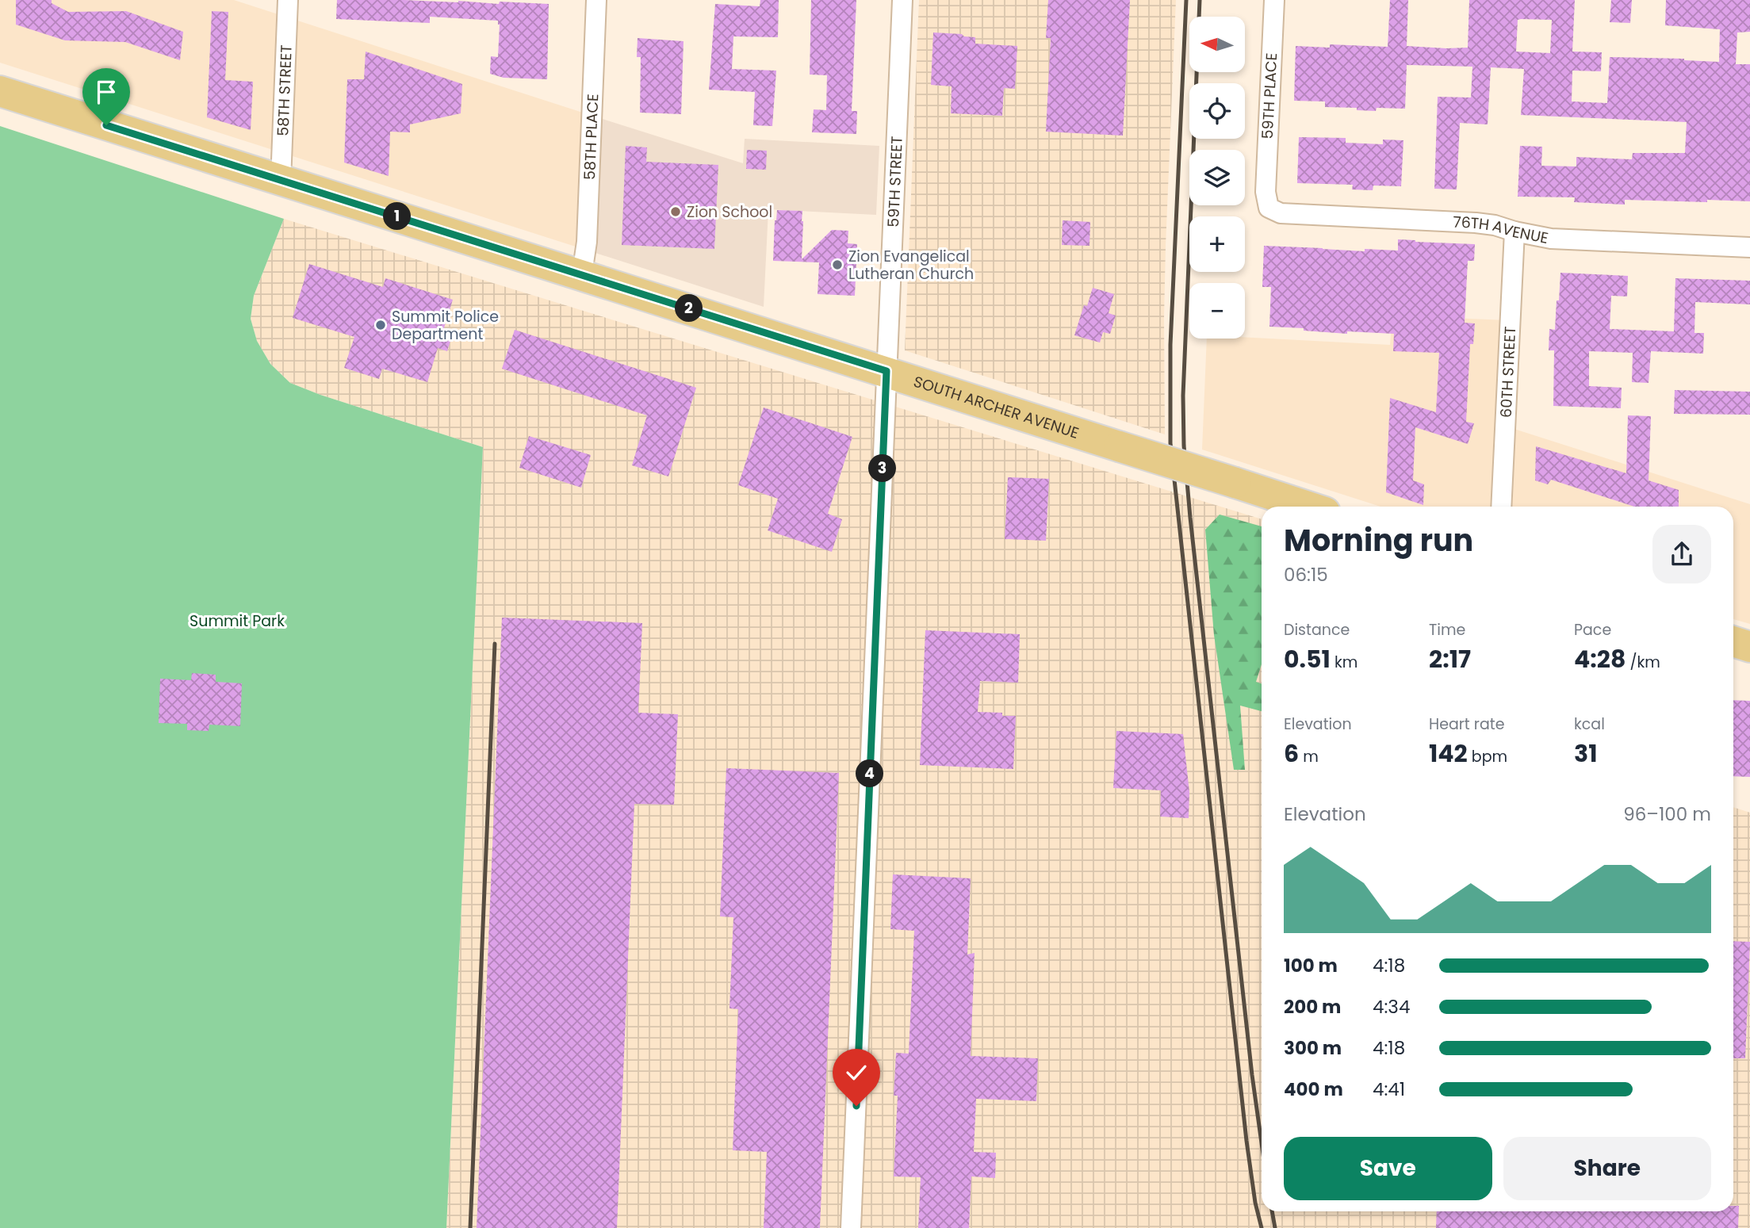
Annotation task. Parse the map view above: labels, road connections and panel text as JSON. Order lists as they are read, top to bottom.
{
  "streets": {
    "main road": ["SOUTH ARCHER AVENUE"],
    "street": [
      "58TH STREET",
      "59TH PLACE",
      "58TH PLACE",
      "59TH STREET",
      "76TH AVENUE",
      "60TH STREET"
    ]
  },
  "crossings": [
    ["58TH STREET", "SOUTH ARCHER AVENUE"],
    ["59TH PLACE", "76TH AVENUE"],
    ["58TH PLACE", "SOUTH ARCHER AVENUE"],
    ["59TH STREET", "SOUTH ARCHER AVENUE"],
    ["76TH AVENUE", "60TH STREET"]
  ],
  "parks": ["Summit Park"],
  "places": ["Zion School", "Zion Evangelical Lutheran Church", "Summit Police Department"],
  "north": "left",
  "page": {
    "map_buttons": ["+", "−"],
    "pins": [
      "1",
      "2",
      "3",
      "4"
    ],
    "heading": ["Morning run", "06:15"],
    "stats": [
      ["Distance", "0.51 km"],
      ["Time", "2:17"],
      ["Pace", "4:28 /km"],
      ["Elevation", "6 m"],
      ["Heart rate", "142 bpm"],
      ["kcal", "31"]
    ],
    "chart": ["Elevation", "96–100 m"],
    "list": [
      {
        "name": "100 m",
        "note": "4:18"
      },
      {
        "name": "200 m",
        "note": "4:34"
      },
      {
        "name": "300 m",
        "note": "4:18"
      },
      {
        "name": "400 m",
        "note": "4:41"
      }
    ],
    "buttons": ["Save", "Share"]
  }
}
